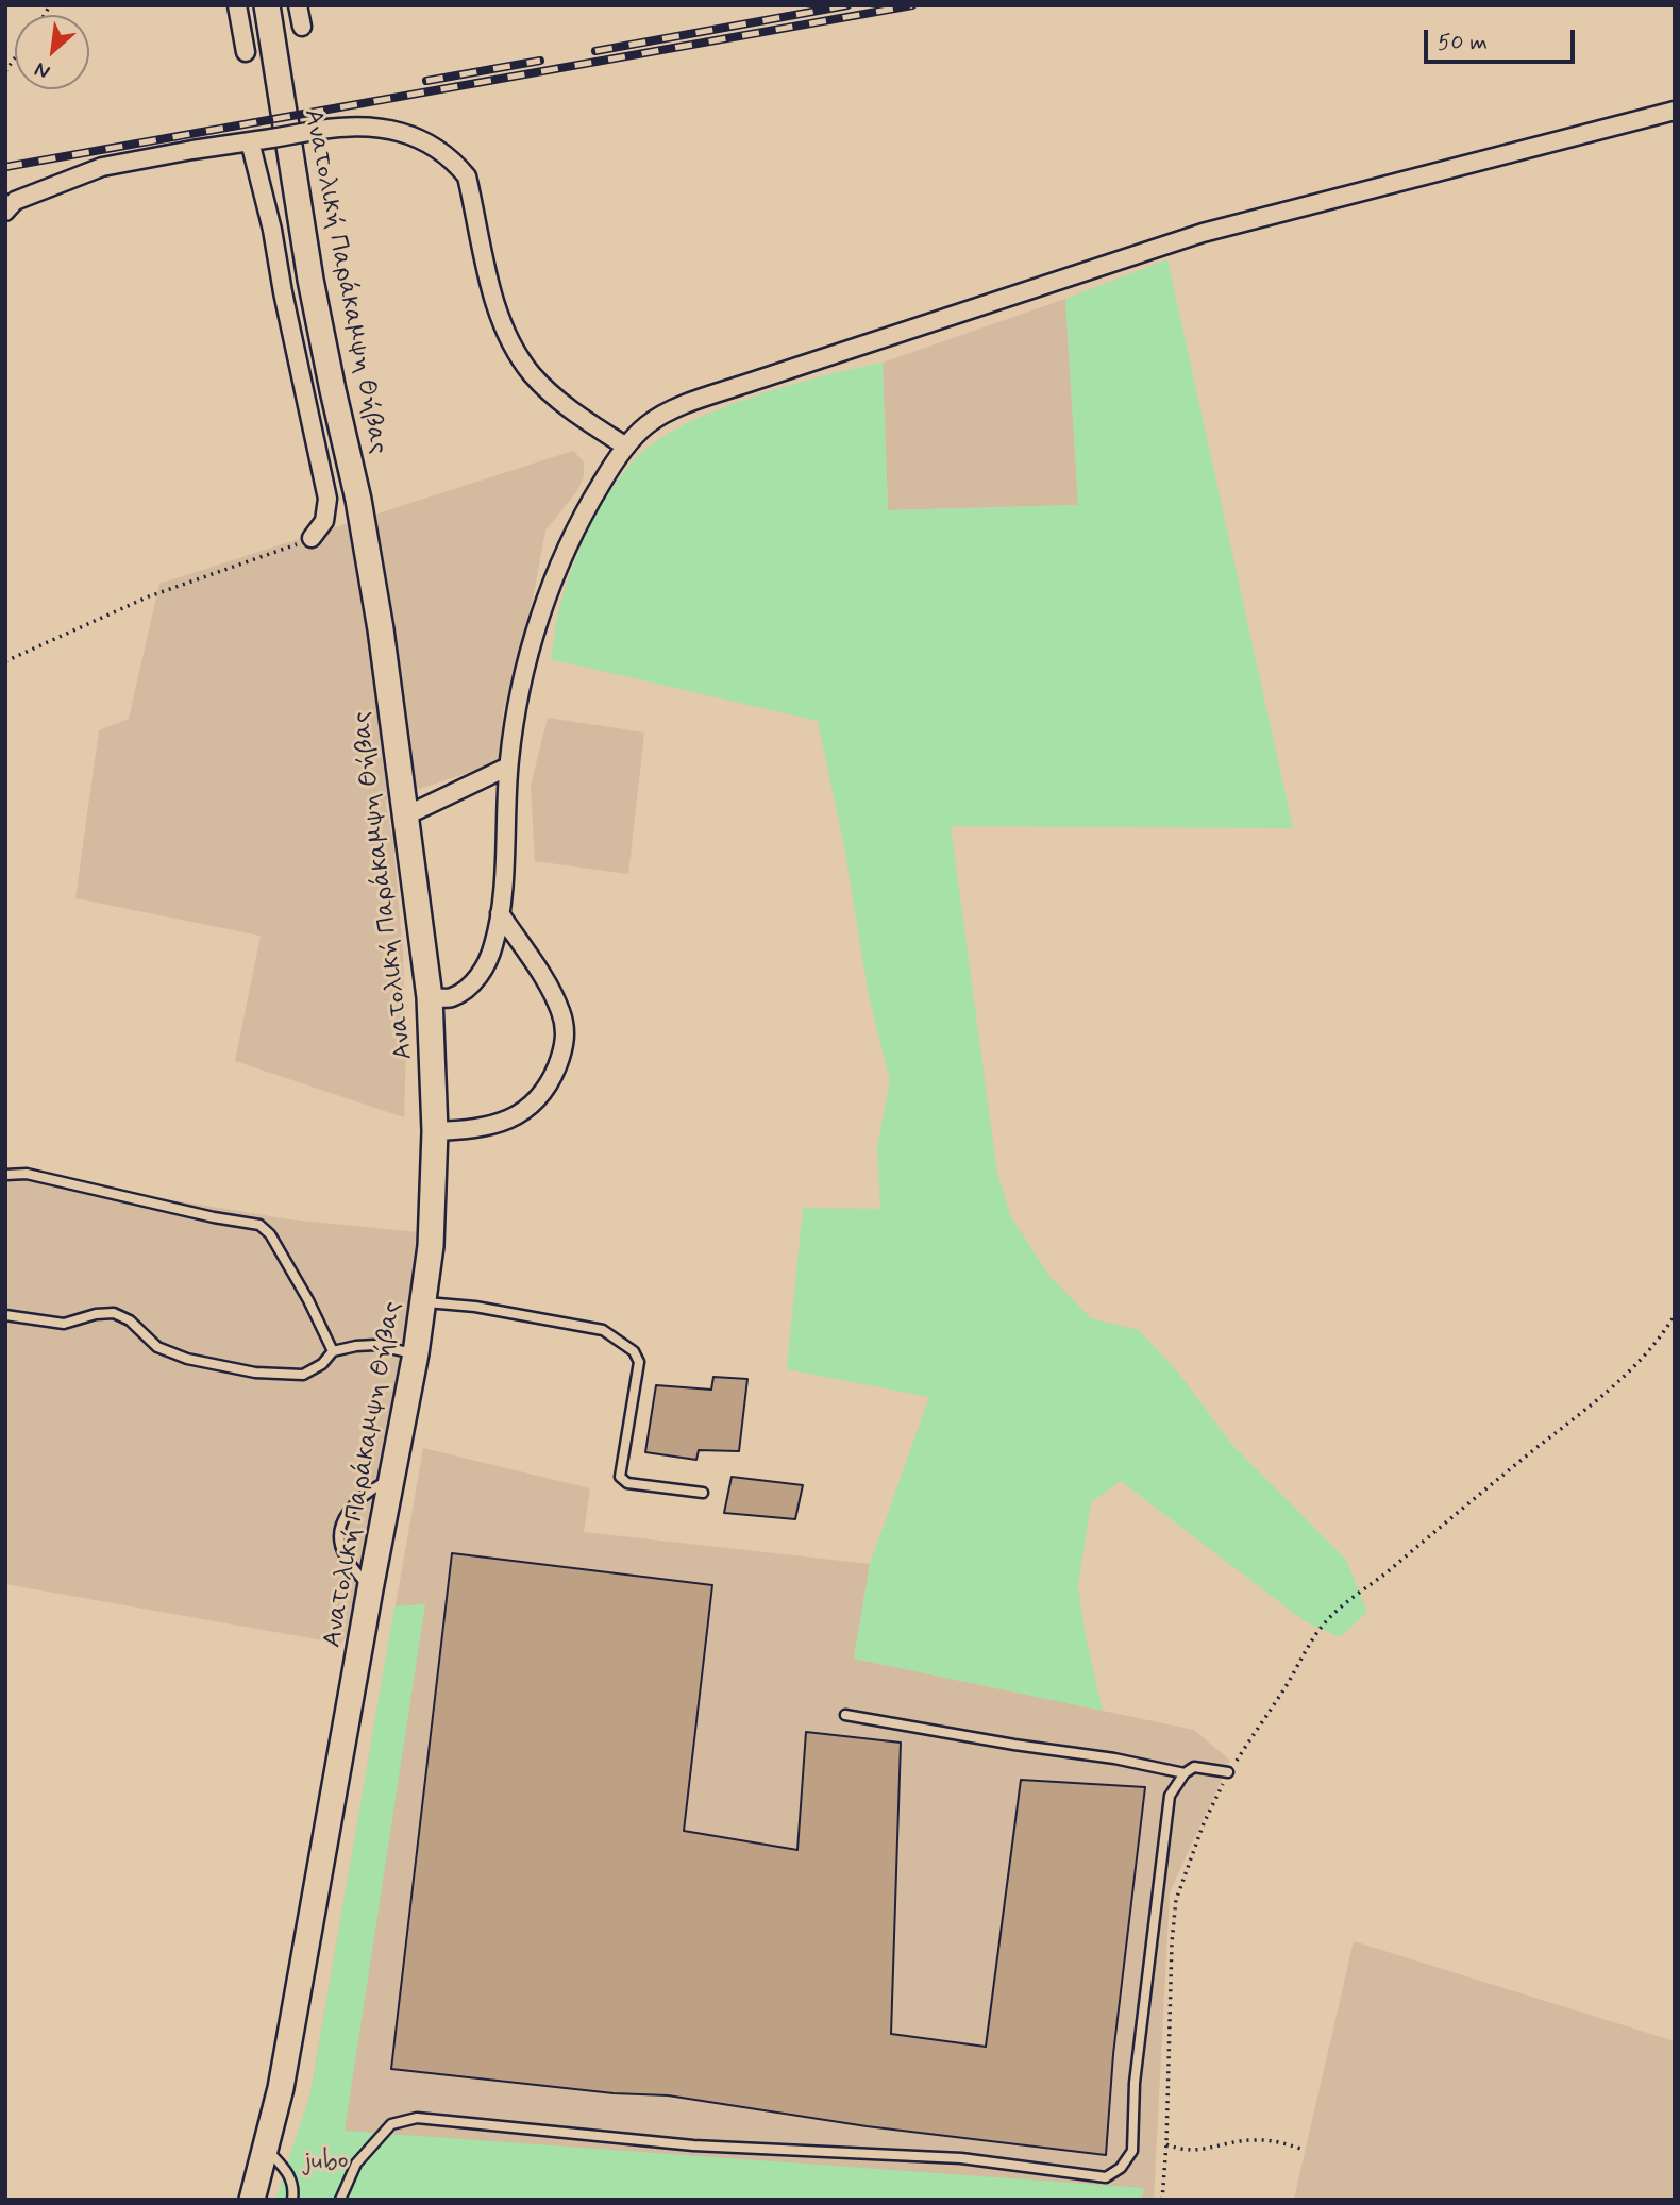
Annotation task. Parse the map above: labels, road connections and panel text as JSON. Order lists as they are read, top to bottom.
{
  "streets": {
    "main road": ["Ανατολική Παράκαμψη Θήβας"]
  },
  "parks": ["jubo"],
  "scale_bar": "50 m",
  "north": "bottom left"
}
